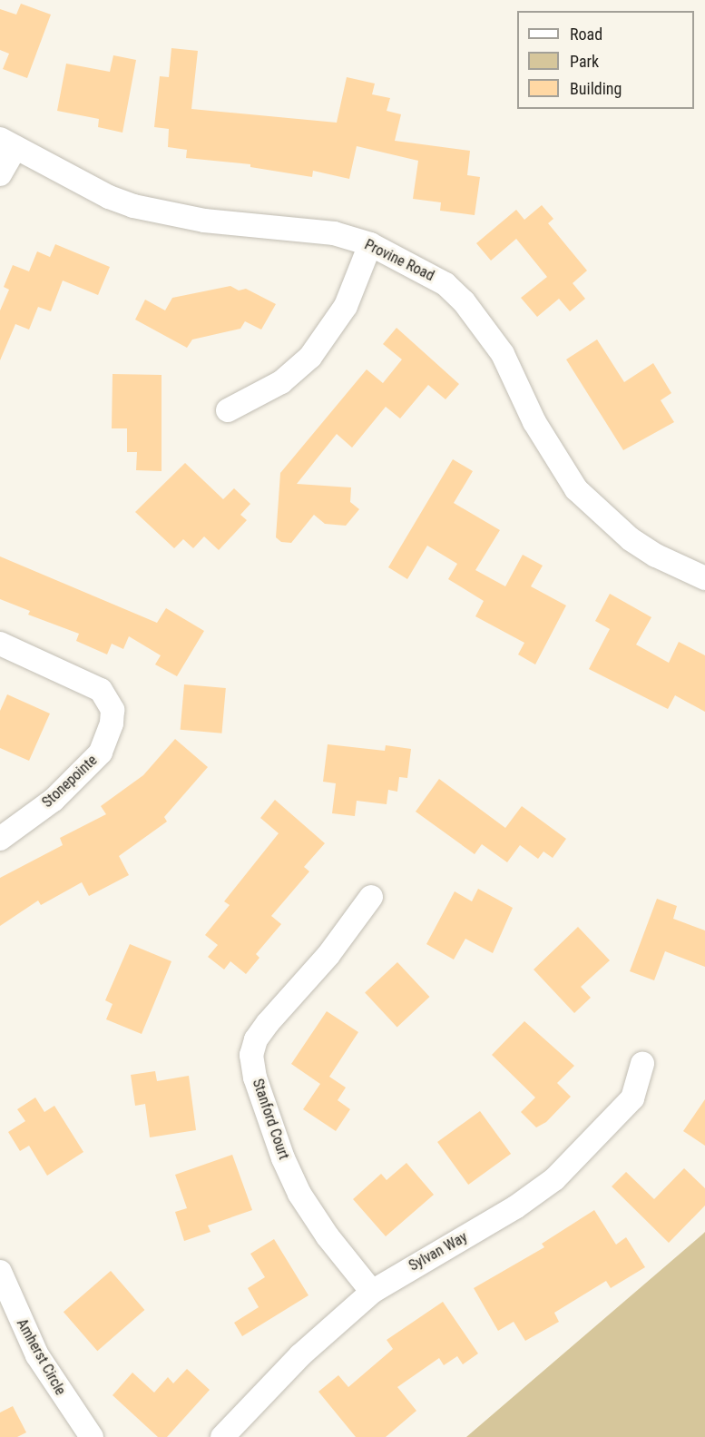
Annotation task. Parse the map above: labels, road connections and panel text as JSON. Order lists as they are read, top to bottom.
{
  "streets": {
    "street": [
      "Provine Road",
      "Stonepointe",
      "Stanford Court",
      "Sylvan Way",
      "Amherst Circle"
    ]
  },
  "crossings": [
    ["Stanford Court", "Sylvan Way"]
  ],
  "legend": ["Road", "Park", "Building"]
}
